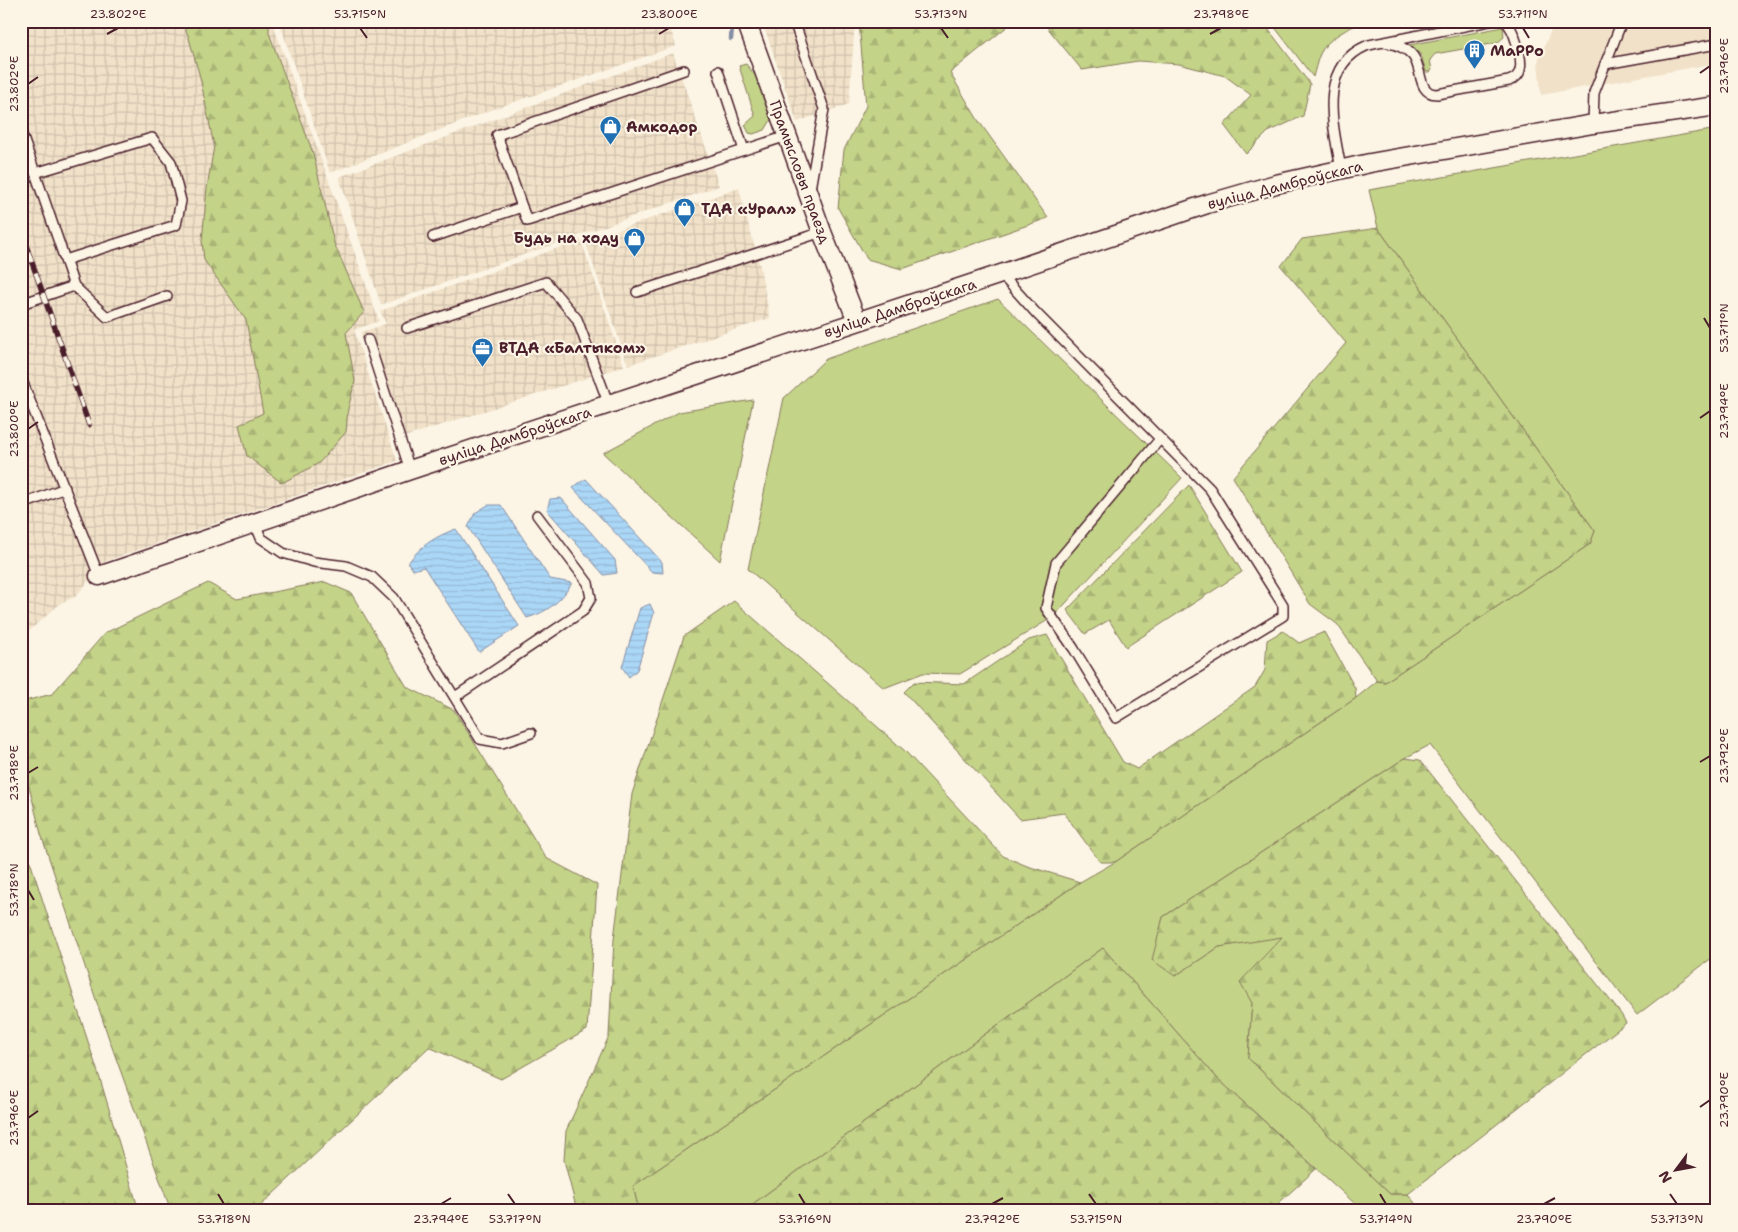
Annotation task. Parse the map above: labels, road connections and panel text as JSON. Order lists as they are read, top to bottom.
{
  "streets": {
    "street": ["Прамысловы праезд", "вуліца Дамброўскага"]
  },
  "crossings": [
    ["Прамысловы праезд", "вуліца Дамброўскага"]
  ],
  "places": {
    "building": ["МаРРо"],
    "shop": ["Амкодор", "ТДА «Урал»", "Будь на ходу"],
    "office": ["ВТДА «Балтыком»"]
  },
  "north": "bottom left",
  "coordinates": [
    "23.802°E",
    "53.715°N",
    "23.800°E",
    "53.713°N",
    "23.798°E",
    "53.711°N",
    "23.796°E",
    "23.794°E",
    "23.792°E",
    "53.718°N",
    "23.790°E",
    "53.717°N",
    "53.716°N",
    "53.714°N"
  ]
}
